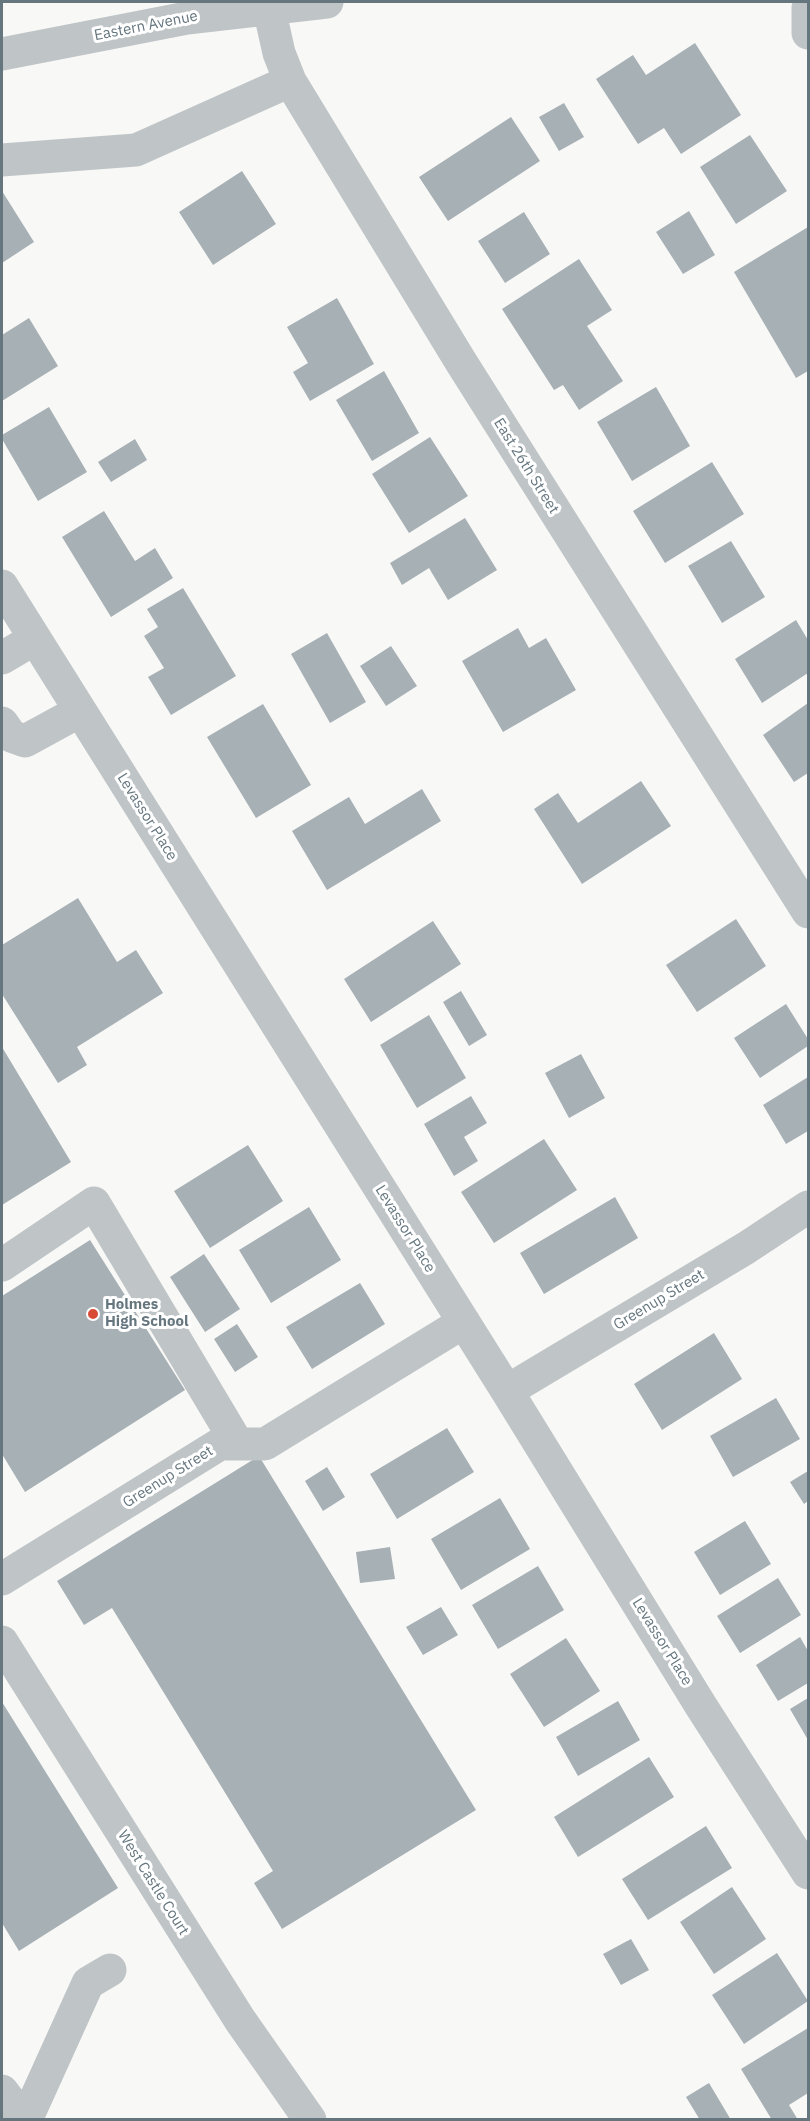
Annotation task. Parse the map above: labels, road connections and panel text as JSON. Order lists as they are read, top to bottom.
{
  "streets": {
    "street": [
      "Eastern Avenue",
      "East 26th Street",
      "Levassor Place",
      "Greenup Street",
      "West Castle Court"
    ]
  },
  "crossings": [
    ["Eastern Avenue", "East 26th Street"],
    ["Levassor Place", "Greenup Street"]
  ],
  "places": ["Holmes High School"]
}
